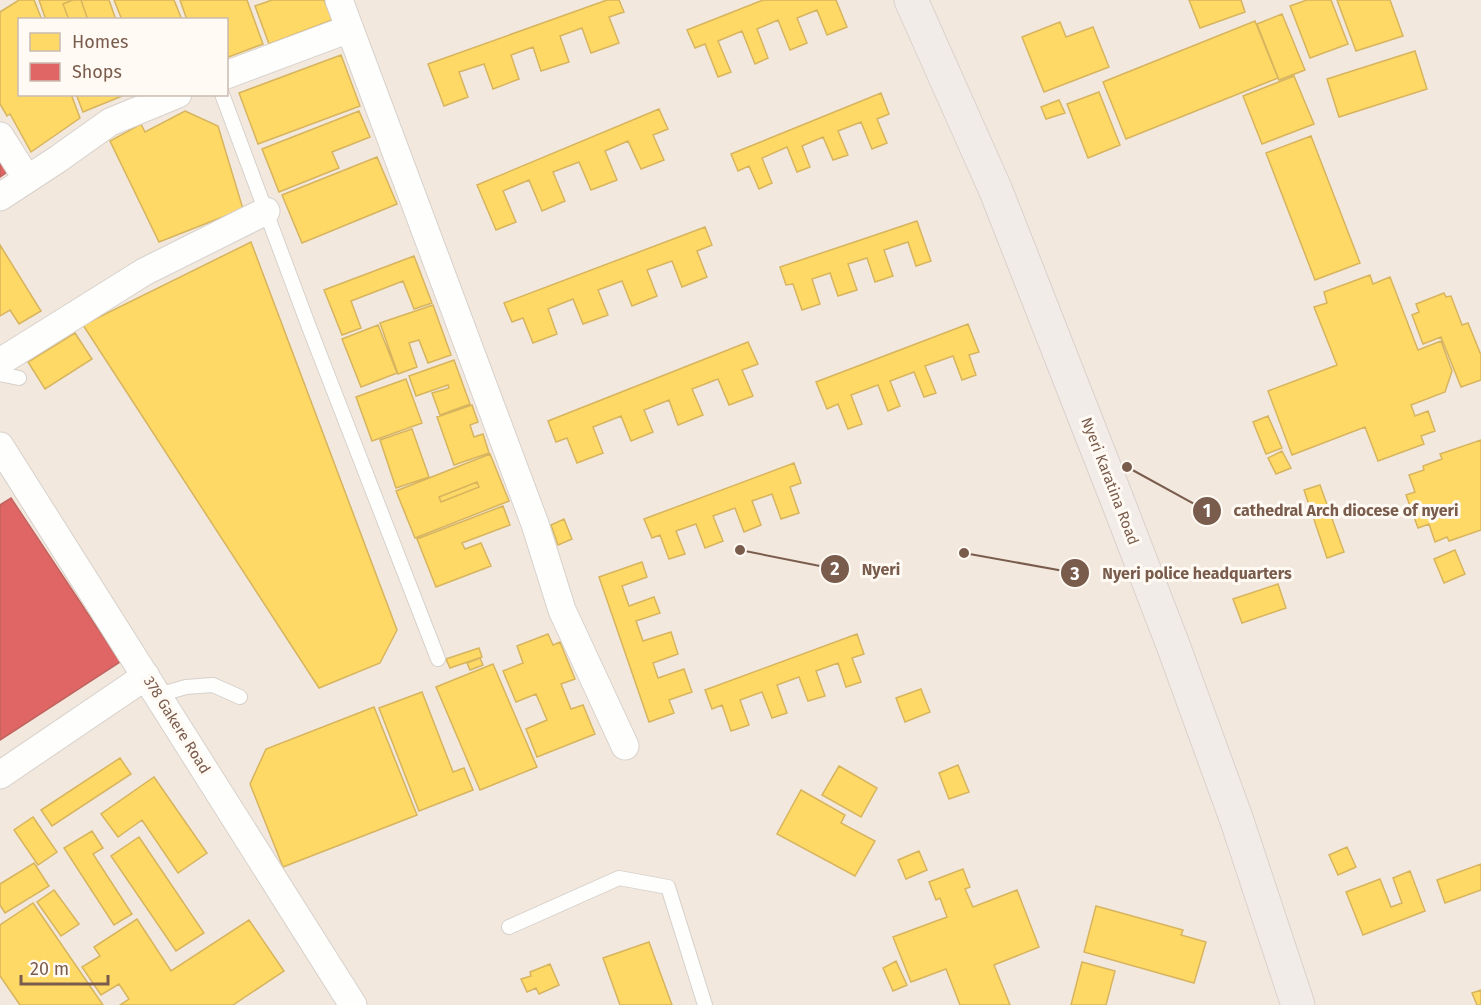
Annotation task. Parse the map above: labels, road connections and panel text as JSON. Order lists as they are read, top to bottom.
{
  "streets": {
    "highway": ["Nyeri Karatina Road"],
    "street": ["378 Gakere Road"]
  },
  "places": ["cathedral Arch diocese of nyeri", "Nyeri", "Nyeri police headquarters"],
  "legend": ["Homes", "Shops"],
  "scale_bar": "20 m"
}
